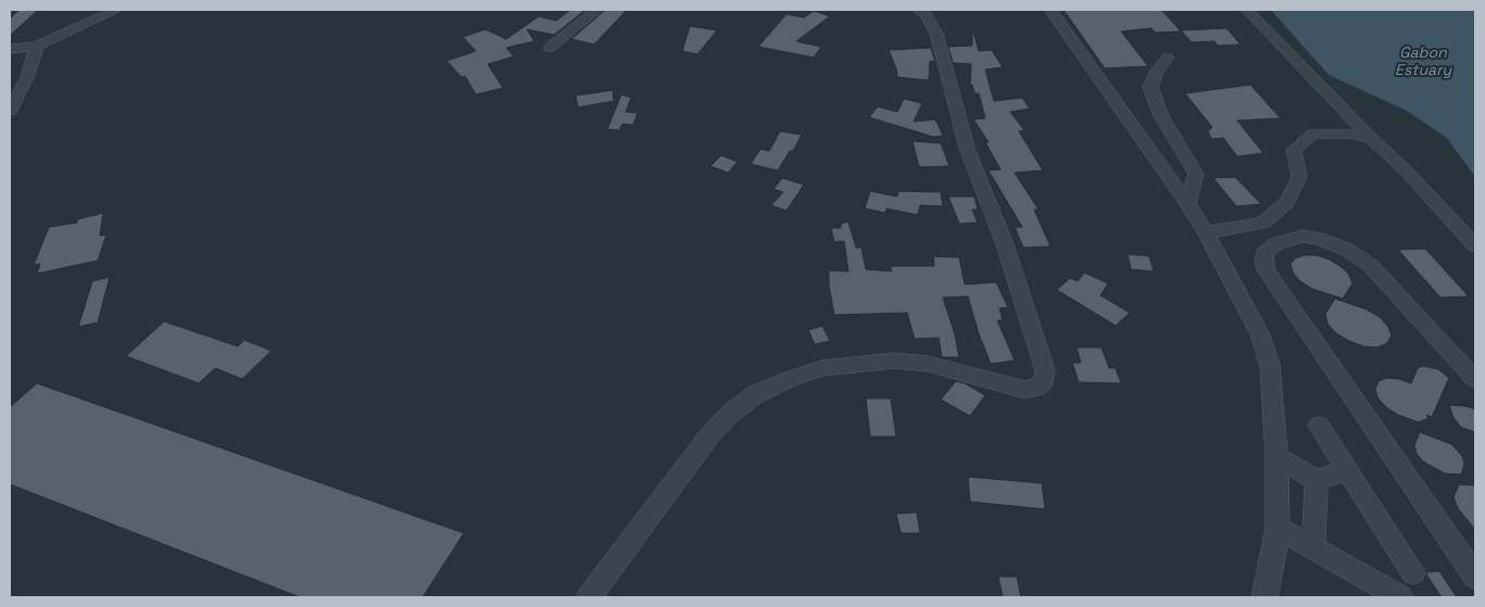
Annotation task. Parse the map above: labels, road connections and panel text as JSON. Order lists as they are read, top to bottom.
{
  "water": ["Gabon Estuary"]
}
